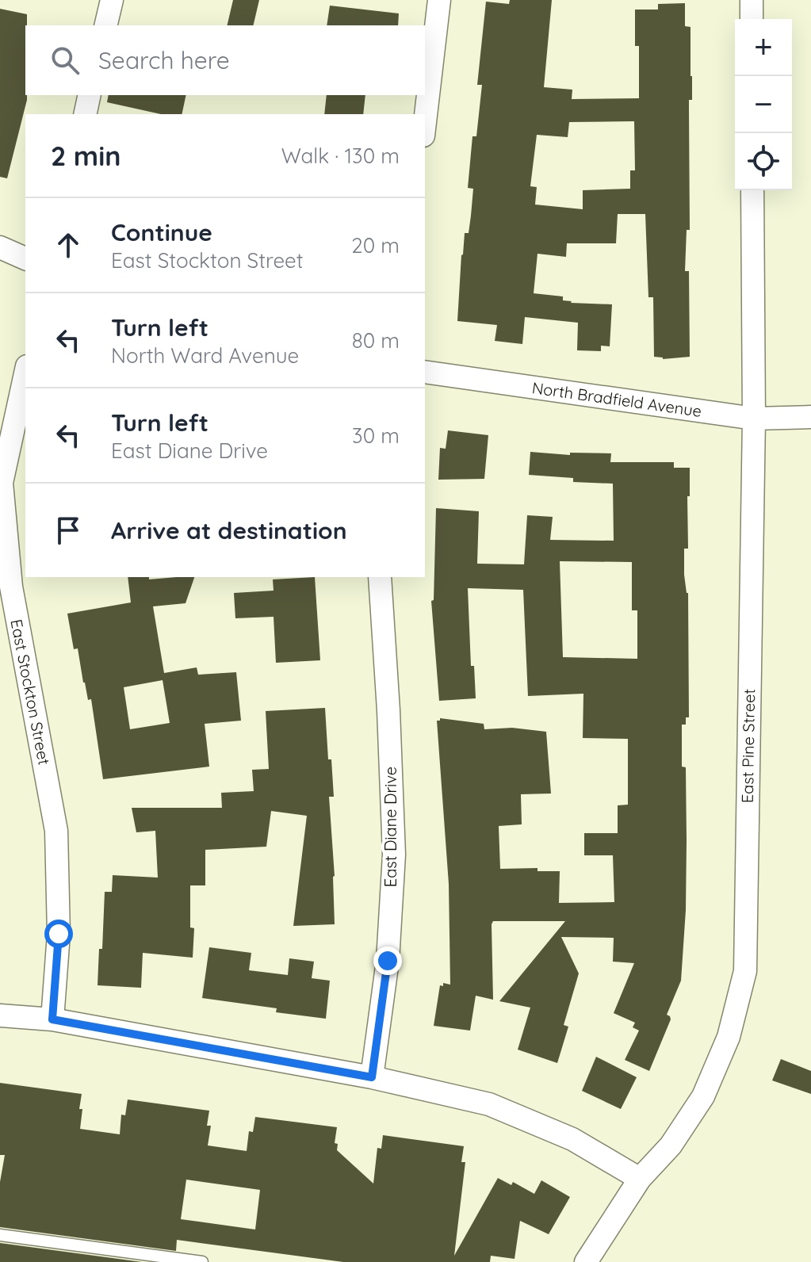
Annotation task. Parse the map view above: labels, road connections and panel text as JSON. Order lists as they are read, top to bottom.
{
  "streets": {
    "street": [
      "North Bradfield Avenue",
      "East Stockton Street",
      "East Pine Street",
      "East Diane Drive"
    ]
  },
  "crossings": [
    ["North Bradfield Avenue", "East Pine Street"]
  ],
  "page": {
    "map_buttons": ["+", "−"],
    "search": "Search here",
    "heading": ["2 min", "Walk · 130 m"],
    "list": [
      ["Continue", "East Stockton Street", "20 m"],
      ["Turn left", "North Ward Avenue", "80 m"],
      ["Turn left", "East Diane Drive", "30 m"],
      "Arrive at destination"
    ]
  }
}
